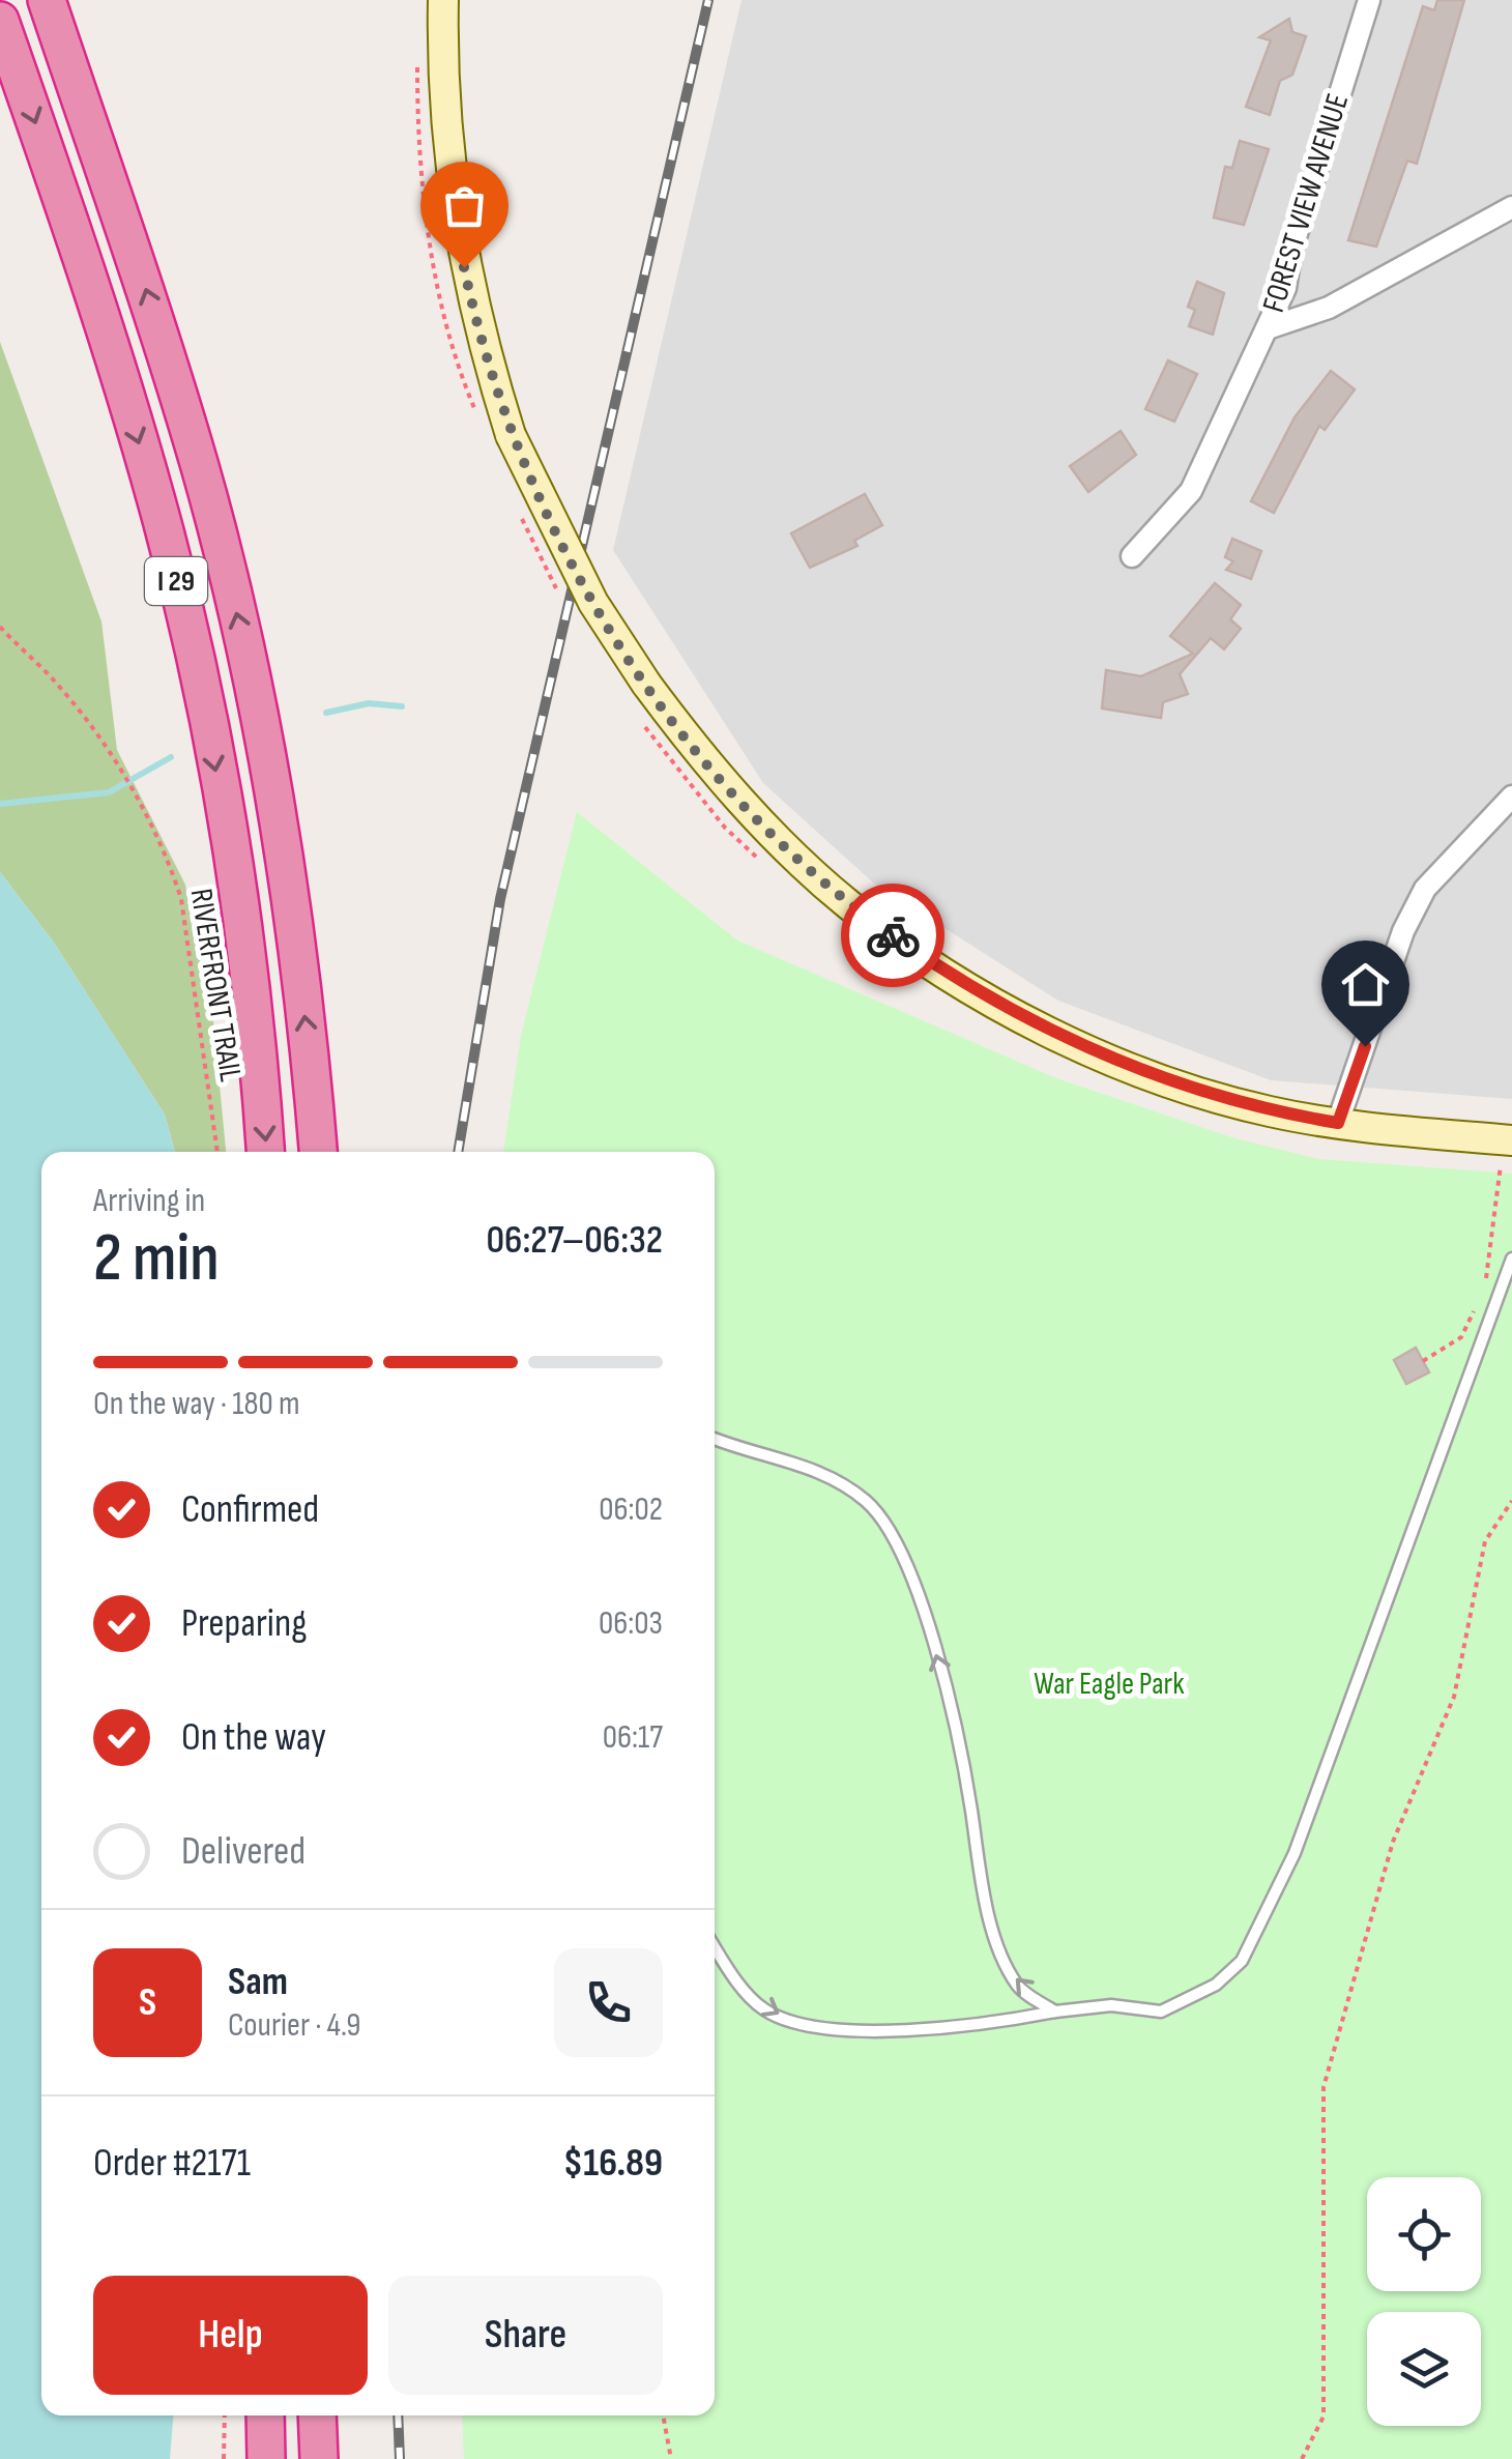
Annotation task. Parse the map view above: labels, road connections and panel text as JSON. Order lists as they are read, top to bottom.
{
  "streets": {
    "highway": ["I 29"],
    "street": ["FOREST VIEW AVENUE"],
    "path": ["RIVERFRONT TRAIL"]
  },
  "parks": ["War Eagle Park"],
  "page": {
    "heading": ["2 min", "Arriving in", "06:27–06:32"],
    "panel": [
      "Sam",
      "Courier · 4.9",
      "Order #2171",
      "$16.89"
    ],
    "bar": "On the way · 180 m",
    "list": [
      ["Confirmed", "06:02"],
      ["Preparing", "06:03"],
      ["On the way", "06:17"],
      "Delivered"
    ],
    "round": "S",
    "buttons": ["Help", "Share"]
  }
}
